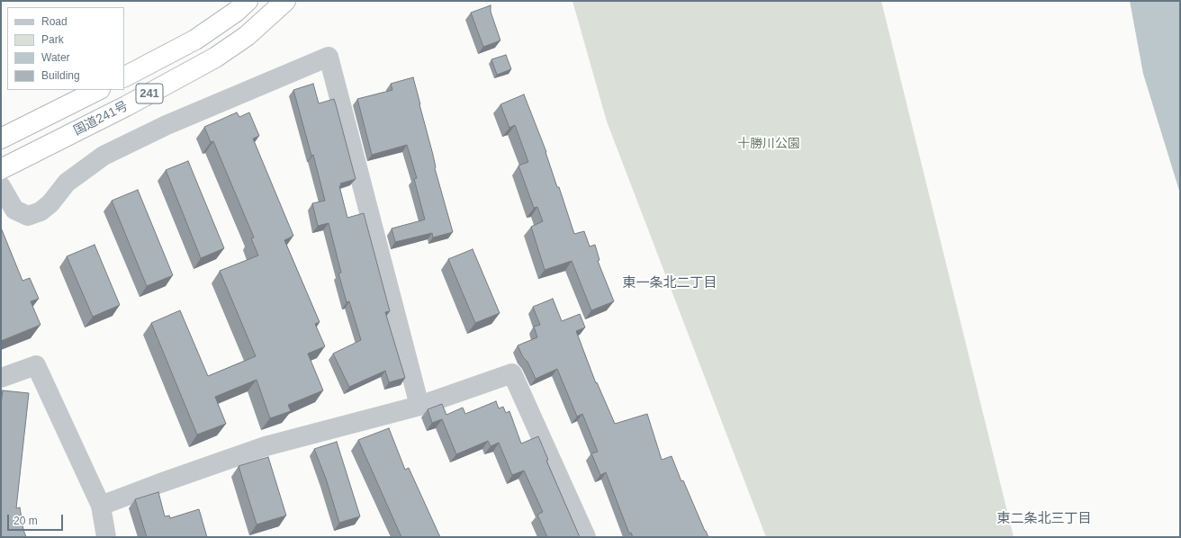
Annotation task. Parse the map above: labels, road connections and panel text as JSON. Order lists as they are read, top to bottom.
{
  "streets": {
    "highway": ["241", "国道241号"]
  },
  "districts": ["東一条北二丁目", "東二条北三丁目"],
  "parks": ["十勝川公園"],
  "legend": [
    "Road",
    "Park",
    "Water",
    "Building"
  ],
  "scale_bar": "20 m"
}
